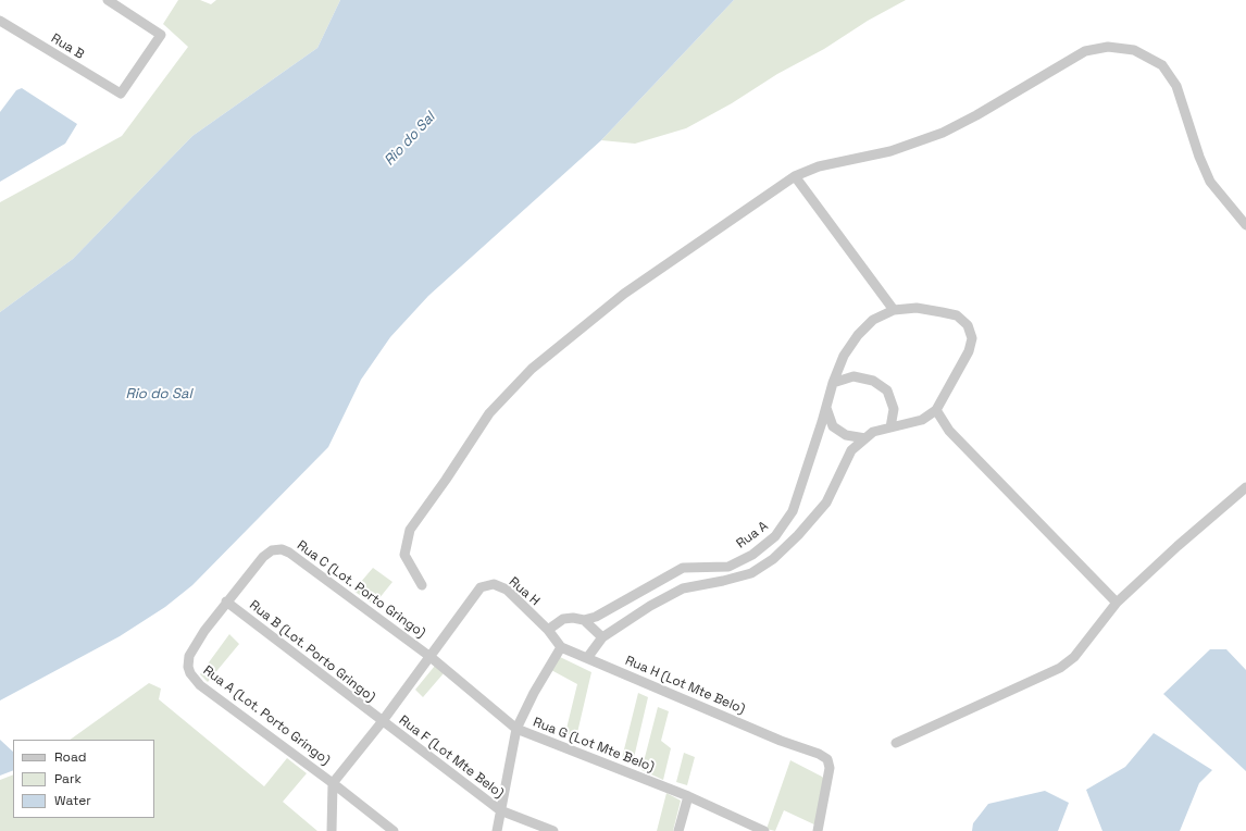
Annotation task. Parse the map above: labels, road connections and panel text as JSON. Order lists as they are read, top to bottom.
{
  "streets": {
    "street": [
      "Rua B",
      "Rua A",
      "Rua C (Lot. Porto Gringo)",
      "Rua H",
      "Rua B (Lot. Porto Gringo)",
      "Rua H (Lot Mte Belo)",
      "Rua A (Lot. Porto Gringo)",
      "Rua G (Lot Mte Belo)",
      "Rua F (Lot Mte Belo)"
    ]
  },
  "crossings": [
    ["Rua A", "Rua H"],
    ["Rua C (Lot. Porto Gringo)", "Rua H"],
    ["Rua C (Lot. Porto Gringo)", "Rua B (Lot. Porto Gringo)"],
    ["Rua C (Lot. Porto Gringo)", "Rua A (Lot. Porto Gringo)"],
    ["Rua C (Lot. Porto Gringo)", "Rua G (Lot Mte Belo)"],
    ["Rua H", "Rua G (Lot Mte Belo)"],
    ["Rua B (Lot. Porto Gringo)", "Rua A (Lot. Porto Gringo)"],
    ["Rua B (Lot. Porto Gringo)", "Rua F (Lot Mte Belo)"]
  ],
  "water": ["Rio do Sal"],
  "legend": ["Road", "Park", "Water"]
}
